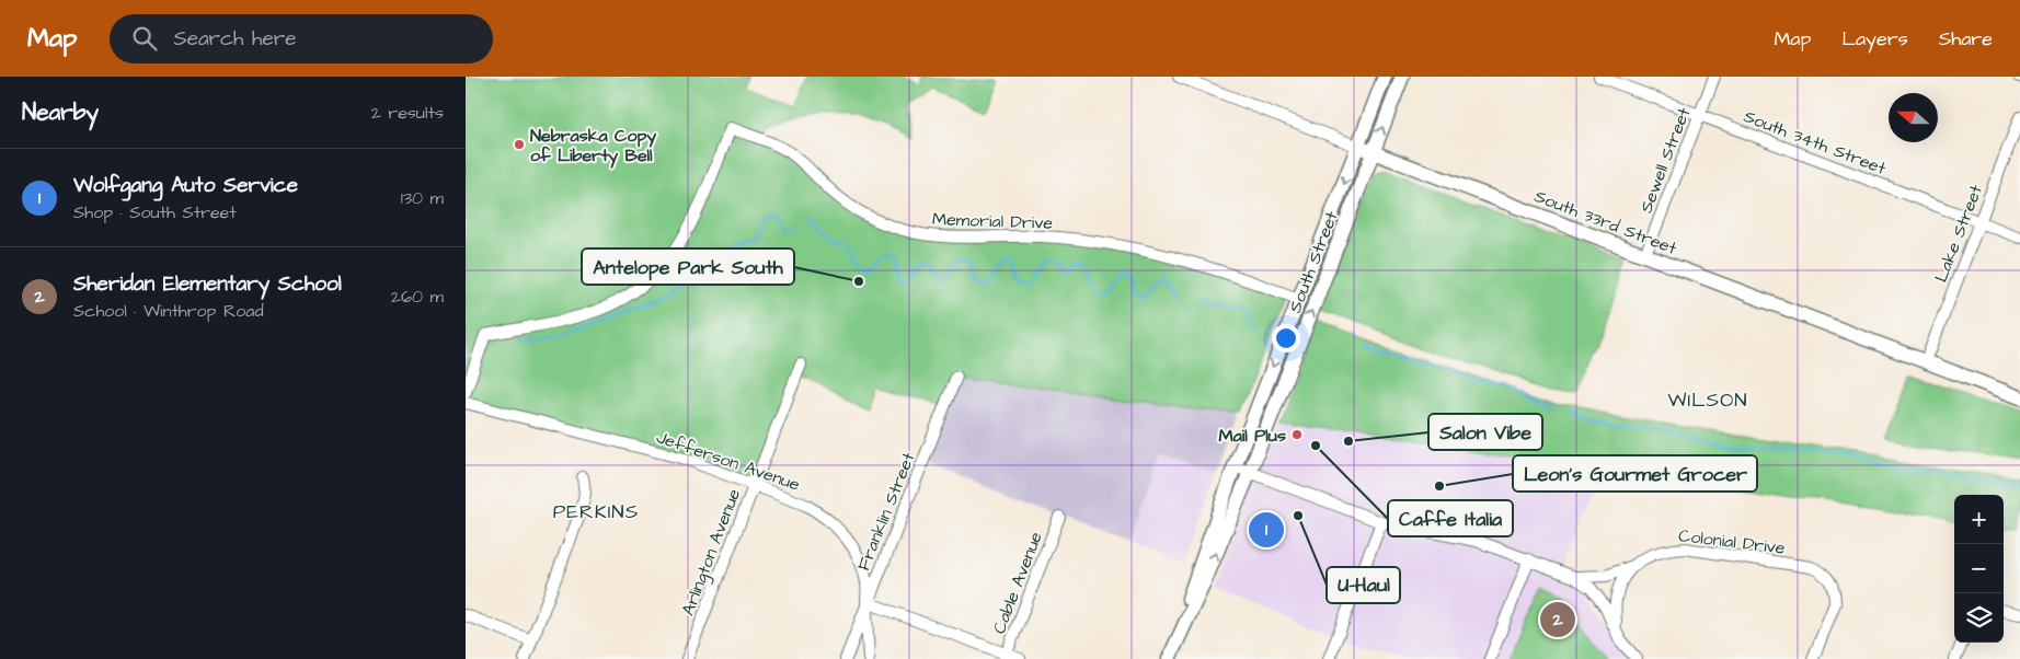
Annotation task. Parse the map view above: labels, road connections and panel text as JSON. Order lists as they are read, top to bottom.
{
  "streets": {
    "main road": ["South 33rd Street", "South Street"],
    "street": [
      "South 34th Street",
      "Sewell Street",
      "Memorial Drive",
      "Lake Street",
      "Jefferson Avenue",
      "Franklin Street",
      "Colonial Drive",
      "Arlington Avenue",
      "Cable Avenue"
    ]
  },
  "crossings": [
    ["South 34th Street", "Sewell Street"],
    ["South 34th Street", "Lake Street"],
    ["Sewell Street", "South 33rd Street"],
    ["Memorial Drive", "South Street"],
    ["South 33rd Street", "Lake Street"],
    ["South 33rd Street", "South Street"],
    ["Jefferson Avenue", "Franklin Street"],
    ["Jefferson Avenue", "Arlington Avenue"]
  ],
  "districts": ["WILSON", "PERKINS"],
  "places": [
    "Nebraska Copy of Liberty Bell",
    "Antelope Park South",
    "Mail Plus",
    "Salon Vibe",
    "Caffe Italia",
    "Leon's Gourmet Grocer",
    "U-Haul"
  ],
  "north": "left",
  "page": {
    "header": "Map",
    "search": "Search here",
    "nav": ["Map", "Layers", "Share"],
    "heading": ["Nearby", "2 results"],
    "list": [
      {
        "mark": "1",
        "name": "Wolfgang Auto Service",
        "note": "Shop · South Street",
        "value": "130 m"
      },
      {
        "mark": "2",
        "name": "Sheridan Elementary School",
        "note": "School · Winthrop Road",
        "value": "260 m"
      }
    ],
    "map_buttons": ["+", "−"],
    "pins": ["1", "2"]
  }
}
